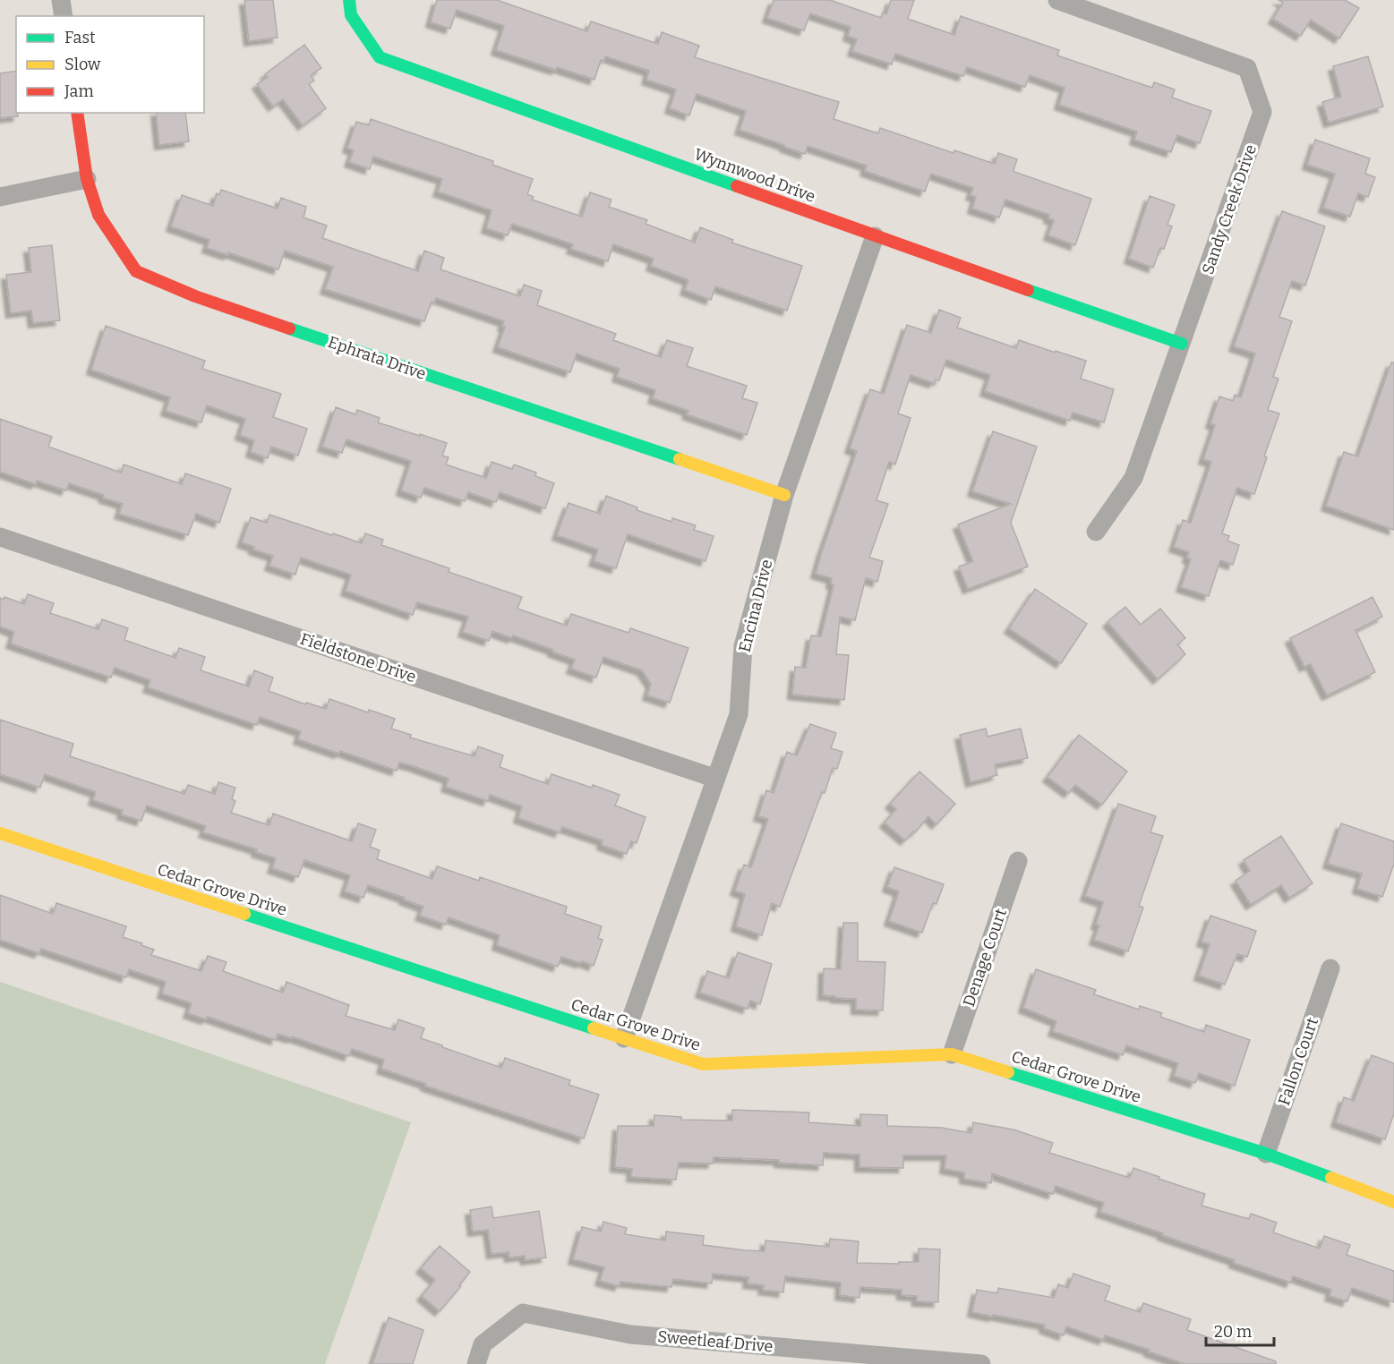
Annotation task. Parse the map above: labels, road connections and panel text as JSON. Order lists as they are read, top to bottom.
{
  "streets": {
    "street": [
      "Wynnwood Drive",
      "Sandy Creek Drive",
      "Ephrata Drive",
      "Encina Drive",
      "Fieldstone Drive",
      "Cedar Grove Drive",
      "Denage Court",
      "Fallon Court",
      "Sweetleaf Drive"
    ]
  },
  "crossings": [
    ["Wynnwood Drive", "Sandy Creek Drive"],
    ["Wynnwood Drive", "Encina Drive"],
    ["Ephrata Drive", "Encina Drive"],
    ["Encina Drive", "Fieldstone Drive"],
    ["Encina Drive", "Cedar Grove Drive"],
    ["Cedar Grove Drive", "Denage Court"],
    ["Cedar Grove Drive", "Fallon Court"]
  ],
  "legend": ["Fast", "Slow", "Jam"],
  "scale_bar": "20 m"
}
